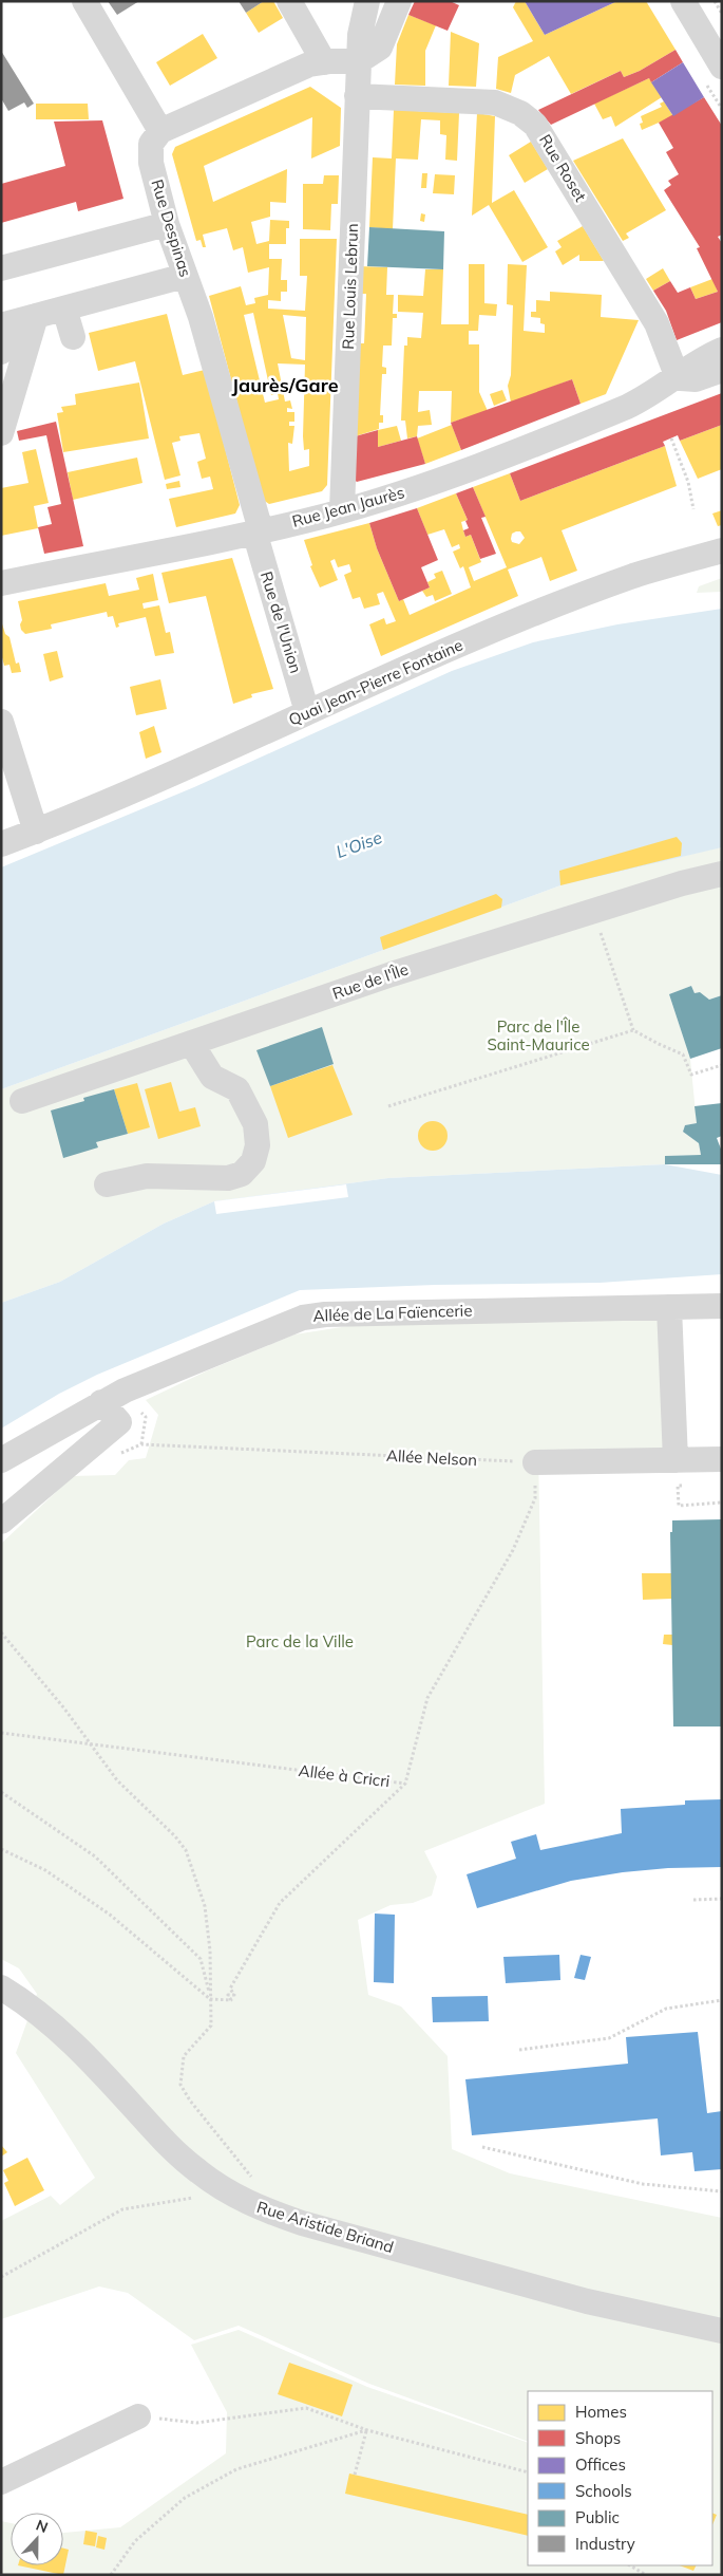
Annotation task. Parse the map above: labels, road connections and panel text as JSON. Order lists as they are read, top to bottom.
{
  "streets": {
    "street": [
      "Rue Roset",
      "Rue Despinas",
      "Rue Louis Lebrun",
      "Rue Jean Jaurès",
      "Rue de l'Union",
      "Quai Jean-Pierre Fontaine",
      "Rue de l'Île",
      "Allée de La Faïencerie",
      "Rue Aristide Briand"
    ],
    "path": ["Allée Nelson", "Allée à Cricri"]
  },
  "crossings": [
    ["Rue Roset", "Rue Louis Lebrun"],
    ["Rue Roset", "Rue Jean Jaurès"],
    ["Rue Despinas", "Rue Jean Jaurès"],
    ["Rue Despinas", "Rue de l'Union"],
    ["Rue Louis Lebrun", "Rue Jean Jaurès"],
    ["Rue Jean Jaurès", "Rue de l'Union"],
    ["Rue de l'Union", "Quai Jean-Pierre Fontaine"],
    ["Allée Nelson", "Allée à Cricri"]
  ],
  "districts": ["Jaurès/Gare"],
  "water": ["L'Oise"],
  "parks": ["Parc de l'Île Saint-Maurice", "Parc de la Ville"],
  "legend": [
    "Homes",
    "Shops",
    "Offices",
    "Schools",
    "Public",
    "Industry"
  ],
  "north": "top"
}
